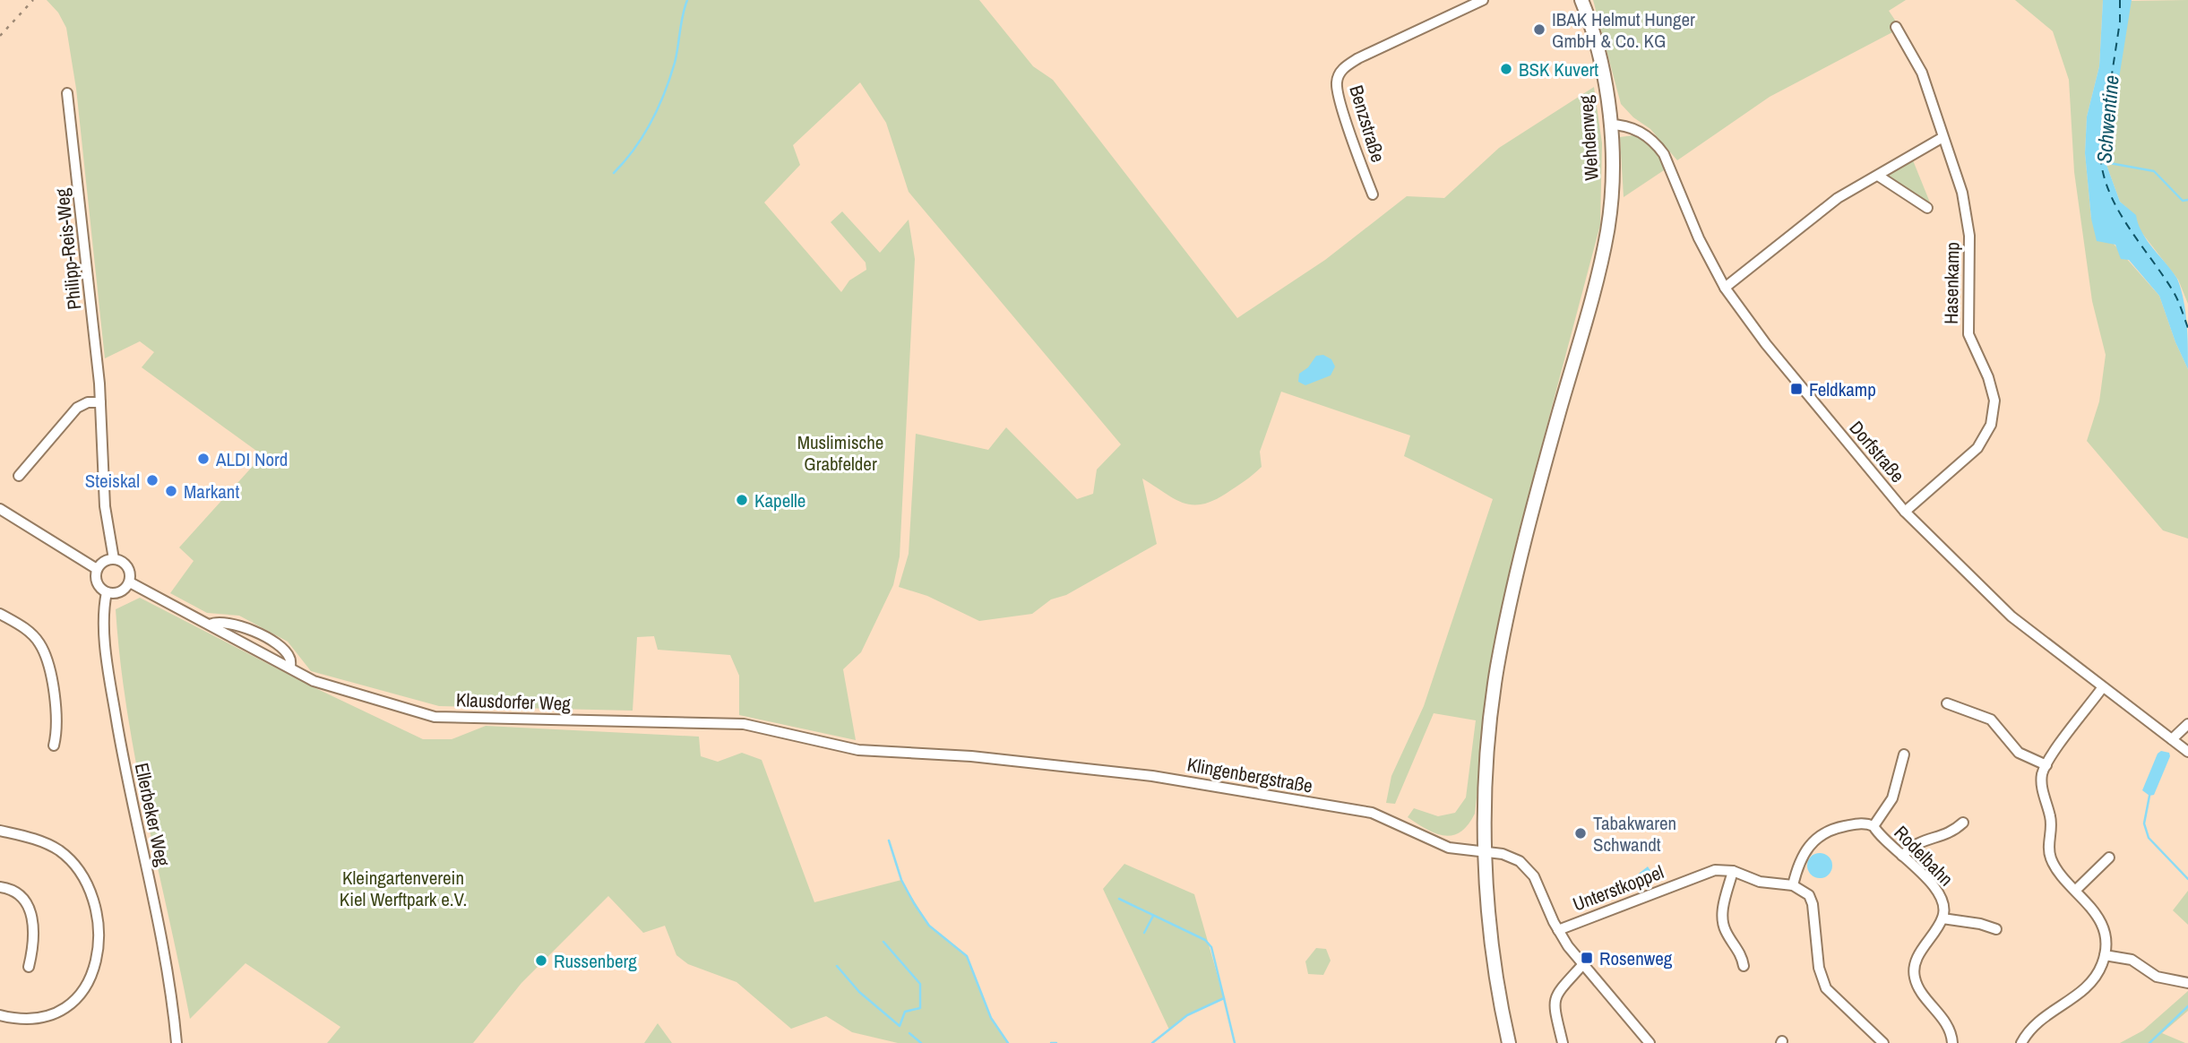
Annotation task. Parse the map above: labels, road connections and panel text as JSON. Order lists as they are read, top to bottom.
{
  "streets": {
    "main road": ["Wehdenweg"],
    "street": [
      "Benzstraße",
      "Philipp-Reis-Weg",
      "Hasenkamp",
      "Dorfstraße",
      "Klausdorfer Weg",
      "Klingenbergstraße",
      "Ellerbeker Weg",
      "Rodelbahn",
      "Unterstkoppel"
    ]
  },
  "crossings": [
    ["Wehdenweg", "Dorfstraße"],
    ["Wehdenweg", "Klingenbergstraße"],
    ["Philipp-Reis-Weg", "Klausdorfer Weg"],
    ["Philipp-Reis-Weg", "Ellerbeker Weg"],
    ["Hasenkamp", "Dorfstraße"],
    ["Klausdorfer Weg", "Klingenbergstraße"],
    ["Klausdorfer Weg", "Ellerbeker Weg"],
    ["Klingenbergstraße", "Unterstkoppel"],
    ["Rodelbahn", "Unterstkoppel"]
  ],
  "water": ["Schwentine"],
  "parks": ["Muslimische Grabfelder", "Kleingartenverein Kiel Werftpark e.V."],
  "places": {
    "other": [
      "IBAK Helmut Hunger GmbH & Co. KG",
      "BSK Kuvert",
      "ALDI Nord",
      "Steiskal",
      "Markant",
      "Kapelle",
      "Tabakwaren Schwandt",
      "Russenberg"
    ],
    "transit": ["Feldkamp", "Rosenweg"]
  }
}
